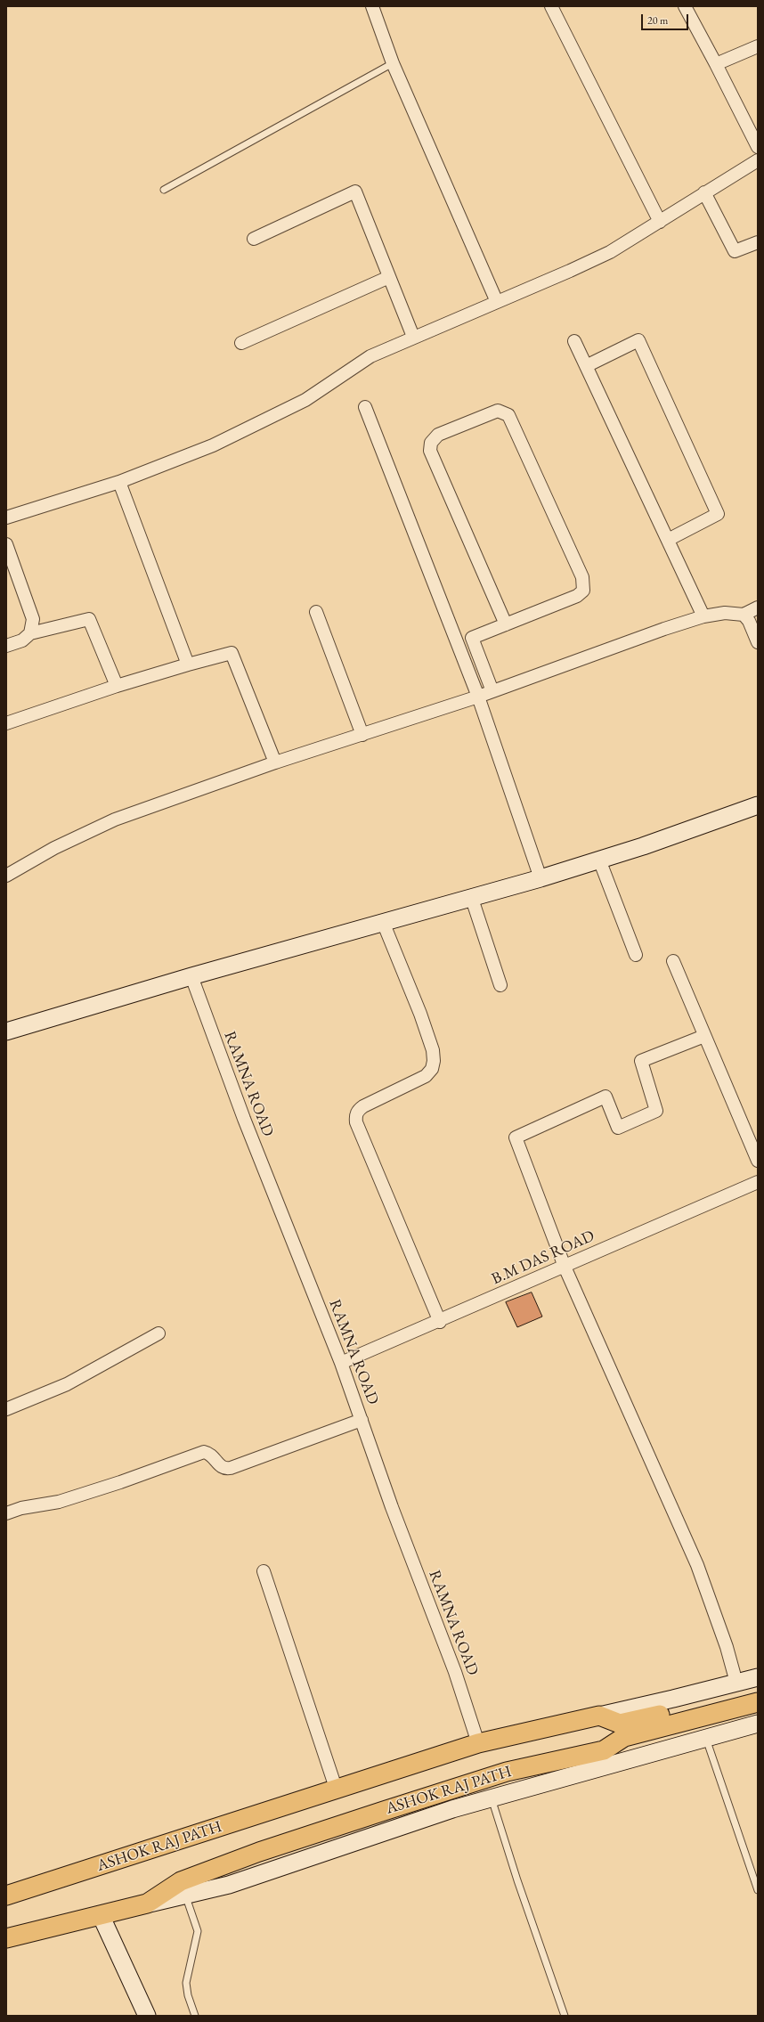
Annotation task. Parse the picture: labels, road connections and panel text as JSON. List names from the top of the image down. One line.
{"streets":{"main road":["ASHOK RAJ PATH"],"street":["RAMNA ROAD","B.M DAS ROAD"]},"crossings":[["RAMNA ROAD","B.M DAS ROAD"],["RAMNA ROAD","ASHOK RAJ PATH"]],"scale_bar":"20 m"}
